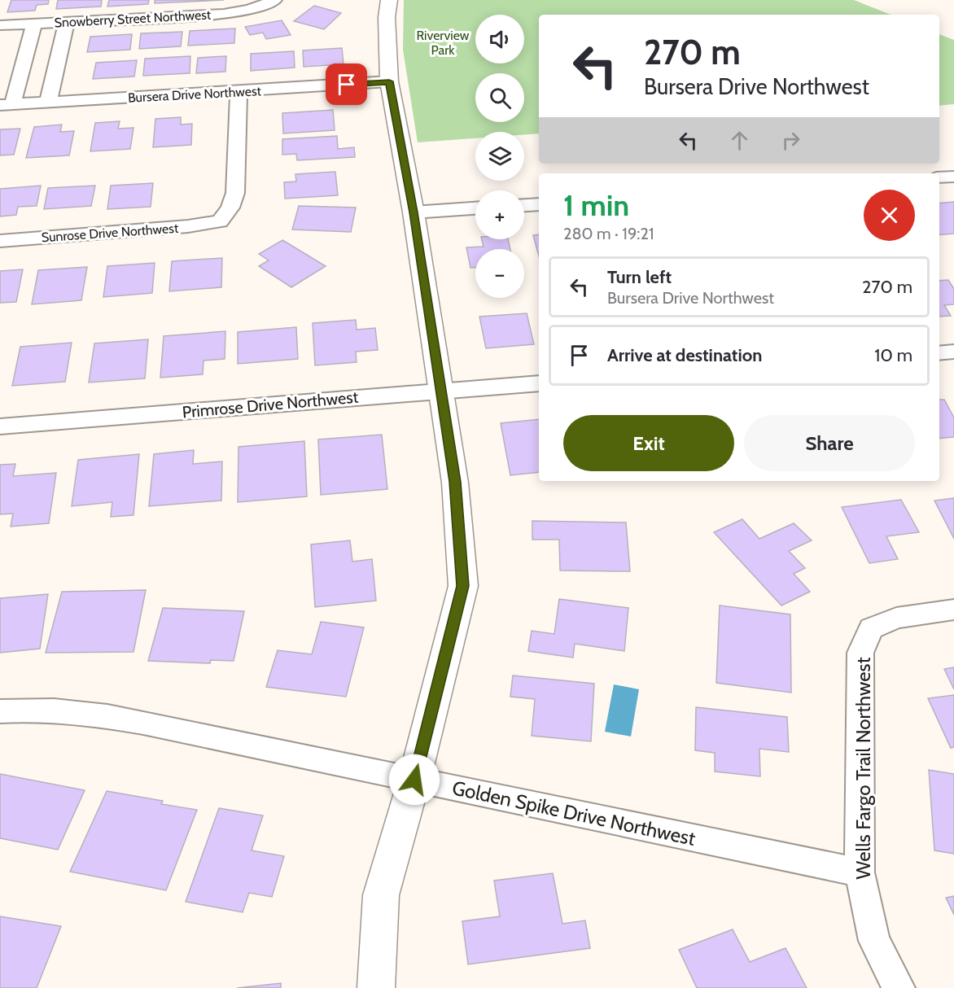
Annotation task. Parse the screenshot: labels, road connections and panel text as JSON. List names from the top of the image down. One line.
{"streets":{"street":["Snowberry Street Northwest","Bursera Drive Northwest","Sunrose Drive Northwest","Primrose Drive Northwest","Wells Fargo Trail Northwest","Golden Spike Drive Northwest"]},"crossings":[["Bursera Drive Northwest","Sunrose Drive Northwest"],["Wells Fargo Trail Northwest","Golden Spike Drive Northwest"]],"parks":["Riverview Park"],"page":{"map_buttons":["+","−"],"turn":["270 m","Bursera Drive Northwest"],"heading":["1 min","280 m · 19:21"],"list":[{"name":"Turn left","note":"Bursera Drive Northwest","value":"270 m"},{"name":"Arrive at destination","value":"10 m"}],"buttons":["Exit","Share"]}}
